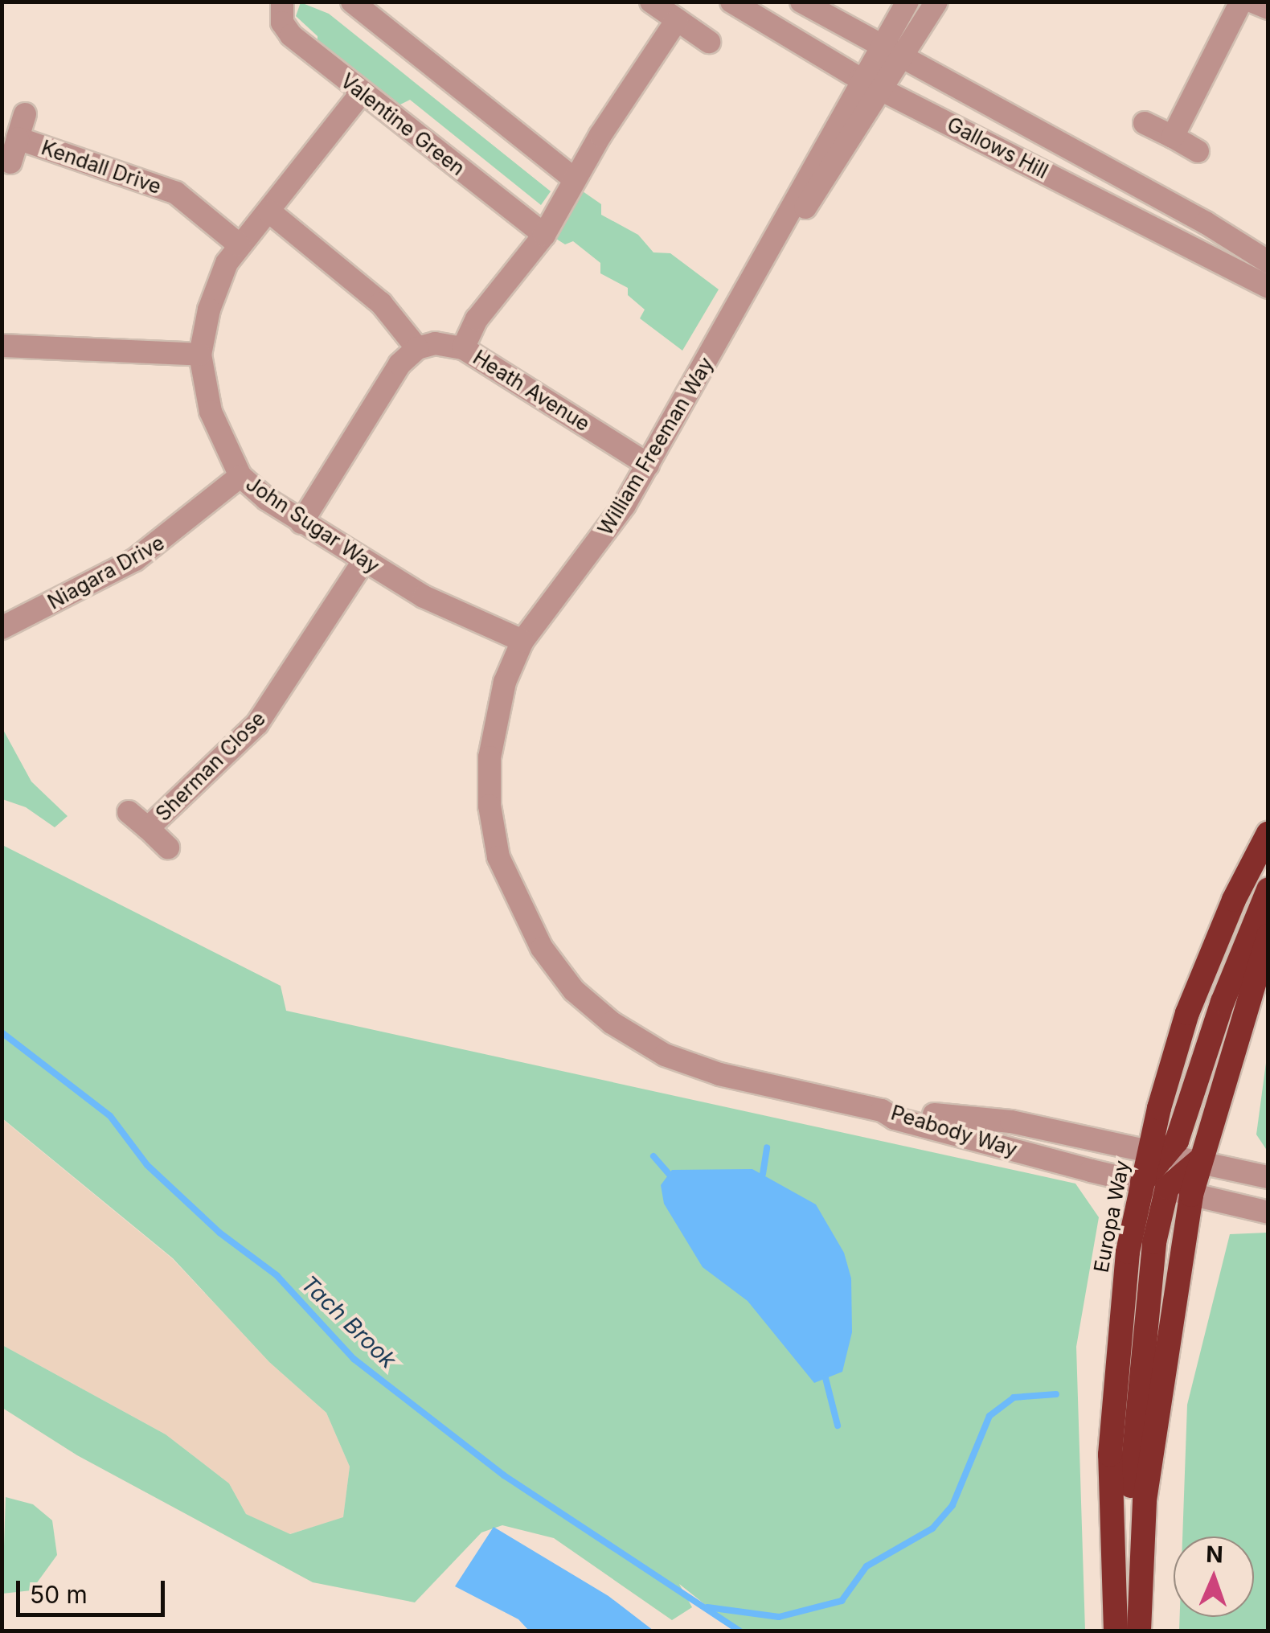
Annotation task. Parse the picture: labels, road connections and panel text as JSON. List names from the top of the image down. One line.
{"streets":{"highway":["Europa Way"],"street":["Valentine Green","Gallows Hill","Kendall Drive","Heath Avenue","William Freeman Way","John Sugar Way","Niagara Drive","Sherman Close","Peabody Way"]},"crossings":[["Valentine Green","John Sugar Way"],["Kendall Drive","John Sugar Way"],["Heath Avenue","William Freeman Way"],["William Freeman Way","John Sugar Way"],["William Freeman Way","Peabody Way"],["John Sugar Way","Niagara Drive"],["John Sugar Way","Sherman Close"],["Peabody Way","Europa Way"]],"water":["Tach Brook"],"scale_bar":"50 m","north":"top"}
